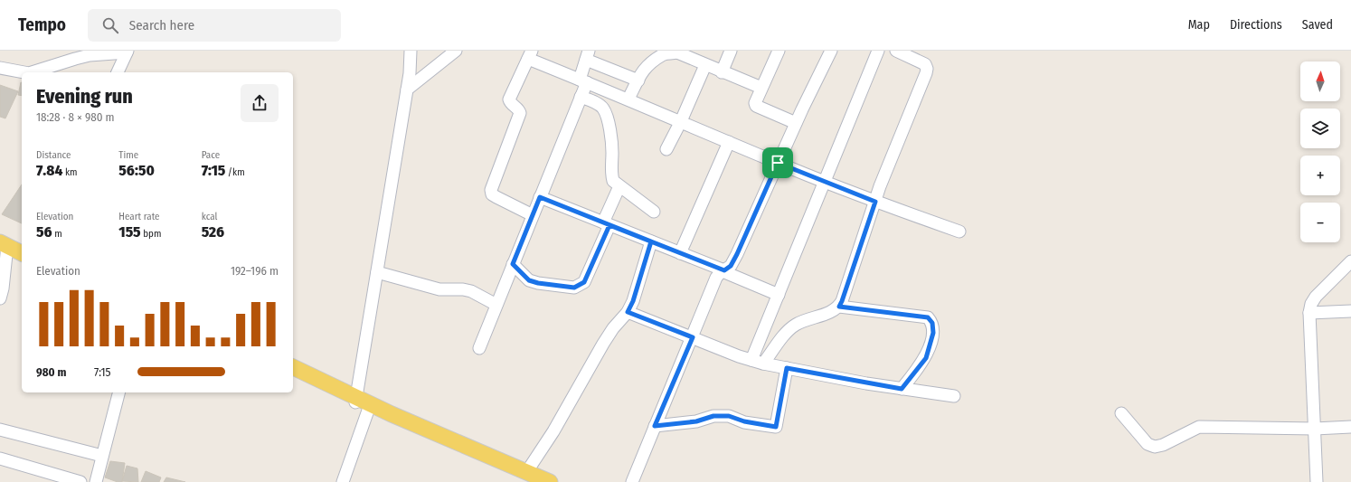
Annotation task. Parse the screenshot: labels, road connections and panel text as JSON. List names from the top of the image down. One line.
{"north":"top","page":{"header":"Tempo","search":"Search here","nav":["Map","Directions","Saved"],"map_buttons":["+","−"],"heading":["Evening run","18:28 · 8 × 980 m"],"stats":[["Distance","7.84 km"],["Time","56:50"],["Pace","7:15 /km"],["Elevation","56 m"],["Heart rate","155 bpm"],["kcal","526"]],"chart":["Elevation","192–196 m"],"list":[{"name":"980 m","note":"7:15"}]}}
